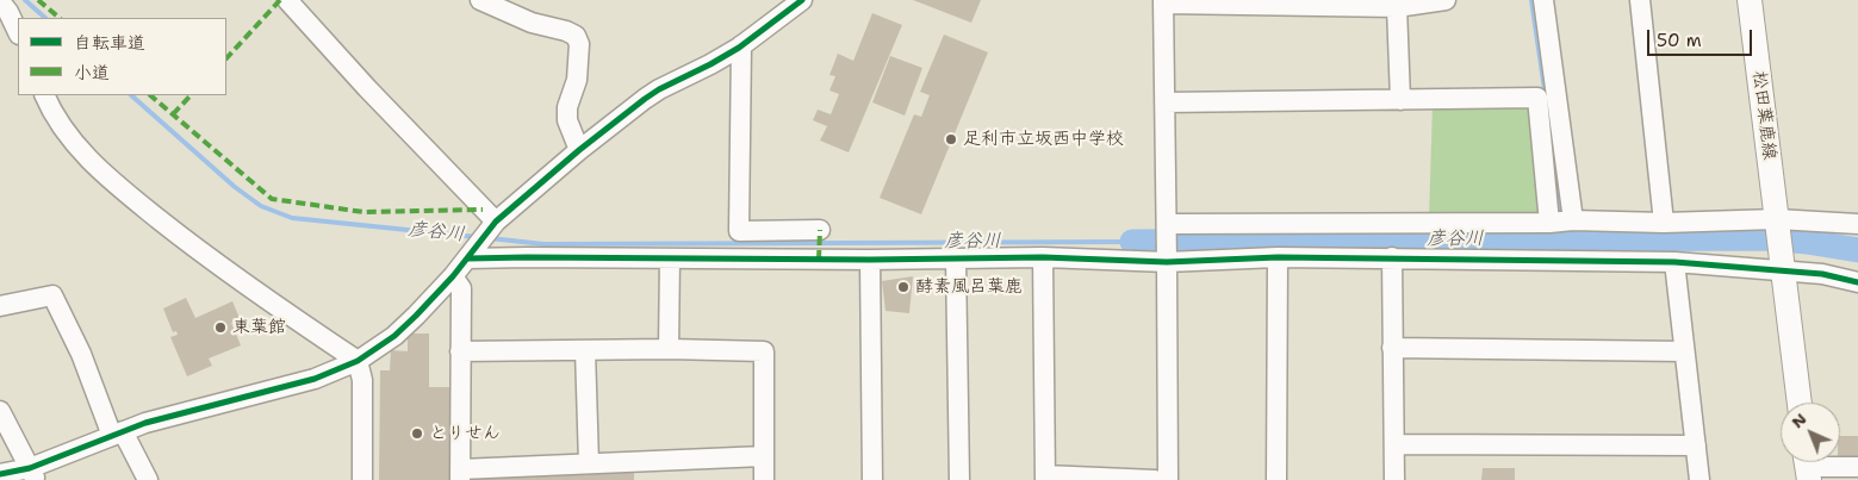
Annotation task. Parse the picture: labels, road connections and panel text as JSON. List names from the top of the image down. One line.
{"streets":{"main road":["松田葉鹿線"]},"water":["彦谷川"],"places":["足利市立坂西中学校","酵素風呂葉鹿","東葉館","とりせん"],"legend":["自転車道","小道"],"scale_bar":"50 m","north":"top left"}
